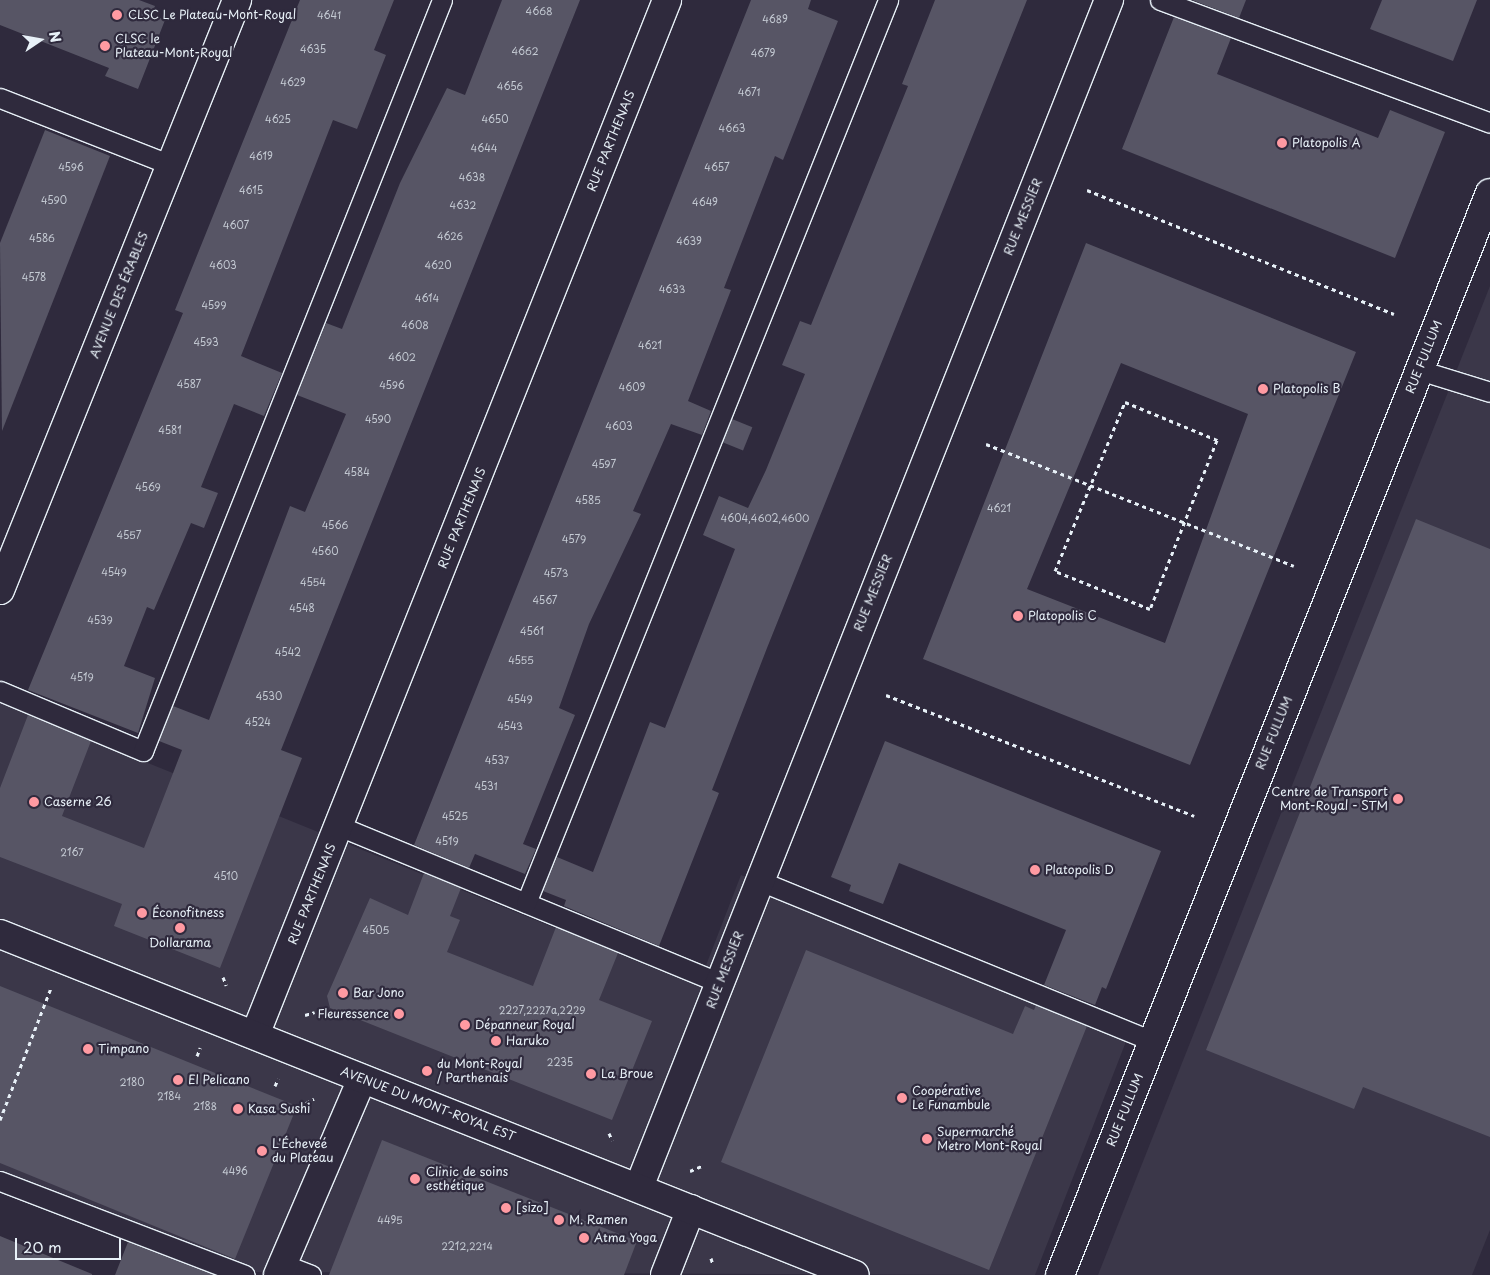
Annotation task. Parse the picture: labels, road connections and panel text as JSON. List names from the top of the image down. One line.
{"streets":{"street":["RUE PARTHENAIS","RUE MESSIER","AVENUE DES ÉRABLES","RUE FULLUM","AVENUE DU MONT-ROYAL EST"]},"crossings":[["RUE PARTHENAIS","AVENUE DU MONT-ROYAL EST"],["RUE MESSIER","AVENUE DU MONT-ROYAL EST"]],"places":["CLSC Le Plateau-Mont-Royal","CLSC le Plateau-Mont-Royal","Platopolis A","Platopolis B","Platopolis C","Centre de Transport Mont-Royal - STM","Caserne 26","Platopolis D","Éconofitness","Dollarama","Bar Jono","Fleuressence","Dépanneur Royal","Haruko","Timpano","du Mont-Royal / Parthenais","La Broue","El Pelicano","Coopérative Le Funambule","Kasa Sushi","Supermarché Metro Mont-Royal","L'Écheveé du Plateau","Clinic de soins esthétique","[sizo]","M. Ramen","Atma Yoga"],"house_numbers":["4668","4641","4689","4635","4662","4679","4629","4656","4671","4625","4650","4663","4644","4619","4596","4657","4638","4615","4590","4649","4632","4607","4626","4586","4639","4603","4620","4578","4633","4614","4599","4608","4593","4621","4602","4587","4596","4609","4590","4603","4581","4597","4584","4569","4585","4621","4604,4602,4600","4566","4557","4579","4560","4549","4573","4554","4567","4548","4539","4561","4542","4555","4519","4530","4549","4524","4543","4537","4531","4525","4519","2167","4510","4505","2227,2227a,2229","2235","2180","2184","2188","4496","4495","2212,2214"],"scale_bar":"20 m","north":"right"}
